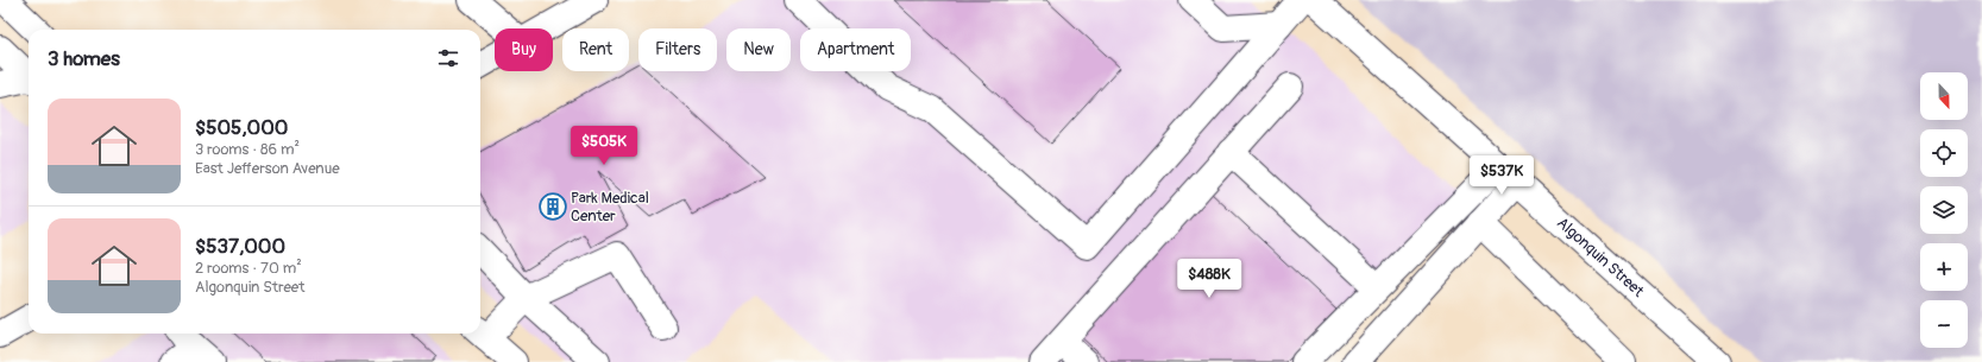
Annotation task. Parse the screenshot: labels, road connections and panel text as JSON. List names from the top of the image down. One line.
{"streets":{"street":["Algonquin Street"]},"places":{"building":["Park Medical Center"]},"north":"bottom","page":{"chip":["Buy","Rent","Filters","New","Apartment"],"heading":"3 homes","map_buttons":["+","−"],"list":[{"name":"$505,000","note":"3 rooms · 86 m² · East Jefferson Avenue"},{"name":"$537,000","note":"2 rooms · 70 m² · Algonquin Street"}],"price":["$505K","$537K","$488K"]}}
